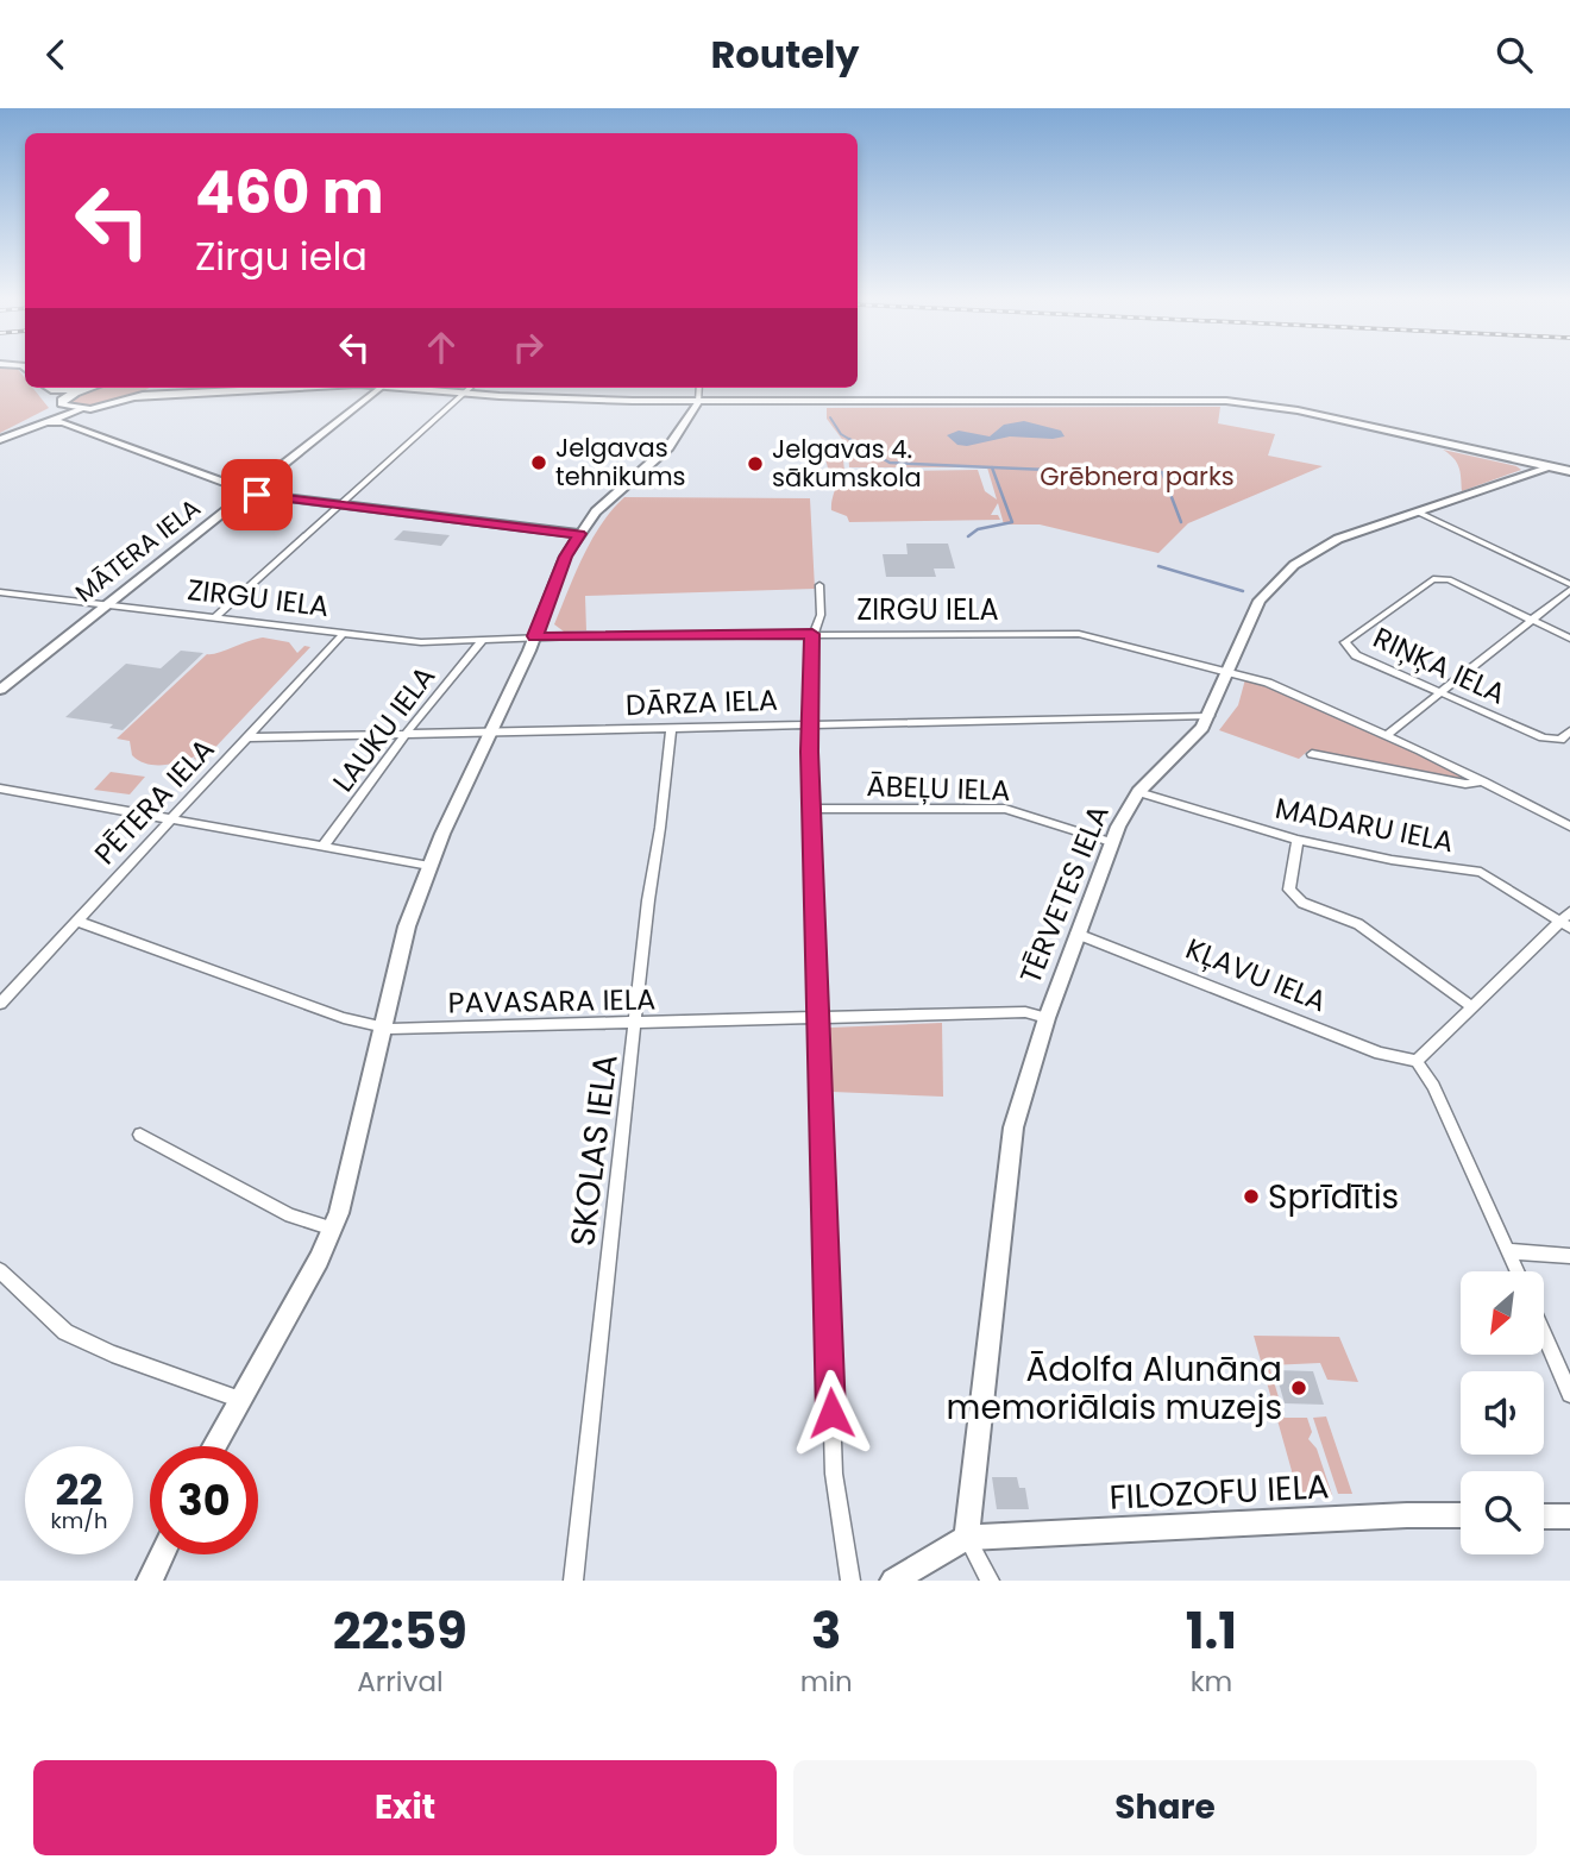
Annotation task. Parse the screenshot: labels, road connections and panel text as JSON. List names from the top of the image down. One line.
{"streets":{"main road":["TĒRVETES IELA"],"street":["MĀTERA IELA","ZIRGU IELA","RIŅĶA IELA","DĀRZA IELA","LAUKU IELA","ĀBEĻU IELA","PĒTERA IELA","MADARU IELA","KĻAVU IELA","PAVASARA IELA","SKOLAS IELA","FILOZOFU IELA"]},"crossings":[["MĀTERA IELA","ZIRGU IELA"],["ZIRGU IELA","LAUKU IELA"],["ZIRGU IELA","PĒTERA IELA"],["ZIRGU IELA","TĒRVETES IELA"],["DĀRZA IELA","LAUKU IELA"],["DĀRZA IELA","PĒTERA IELA"],["DĀRZA IELA","TĒRVETES IELA"],["DĀRZA IELA","SKOLAS IELA"],["ĀBEĻU IELA","TĒRVETES IELA"],["PĒTERA IELA","PAVASARA IELA"],["MADARU IELA","TĒRVETES IELA"],["TĒRVETES IELA","KĻAVU IELA"],["TĒRVETES IELA","PAVASARA IELA"],["TĒRVETES IELA","FILOZOFU IELA"],["PAVASARA IELA","SKOLAS IELA"]],"parks":["Grēbnera parks"],"places":["Jelgavas tehnikums","Jelgavas 4. sākumskola","Sprīdītis","Ādolfa Alunāna memoriālais muzejs"],"north":"bottom left","page":{"header":"Routely","turn":["460 m","Zirgu iela"],"speed":"22 km/h","limit":"30","eta":["22:59","Arrival","3","min","1.1","km"],"buttons":["Exit","Share"]}}
